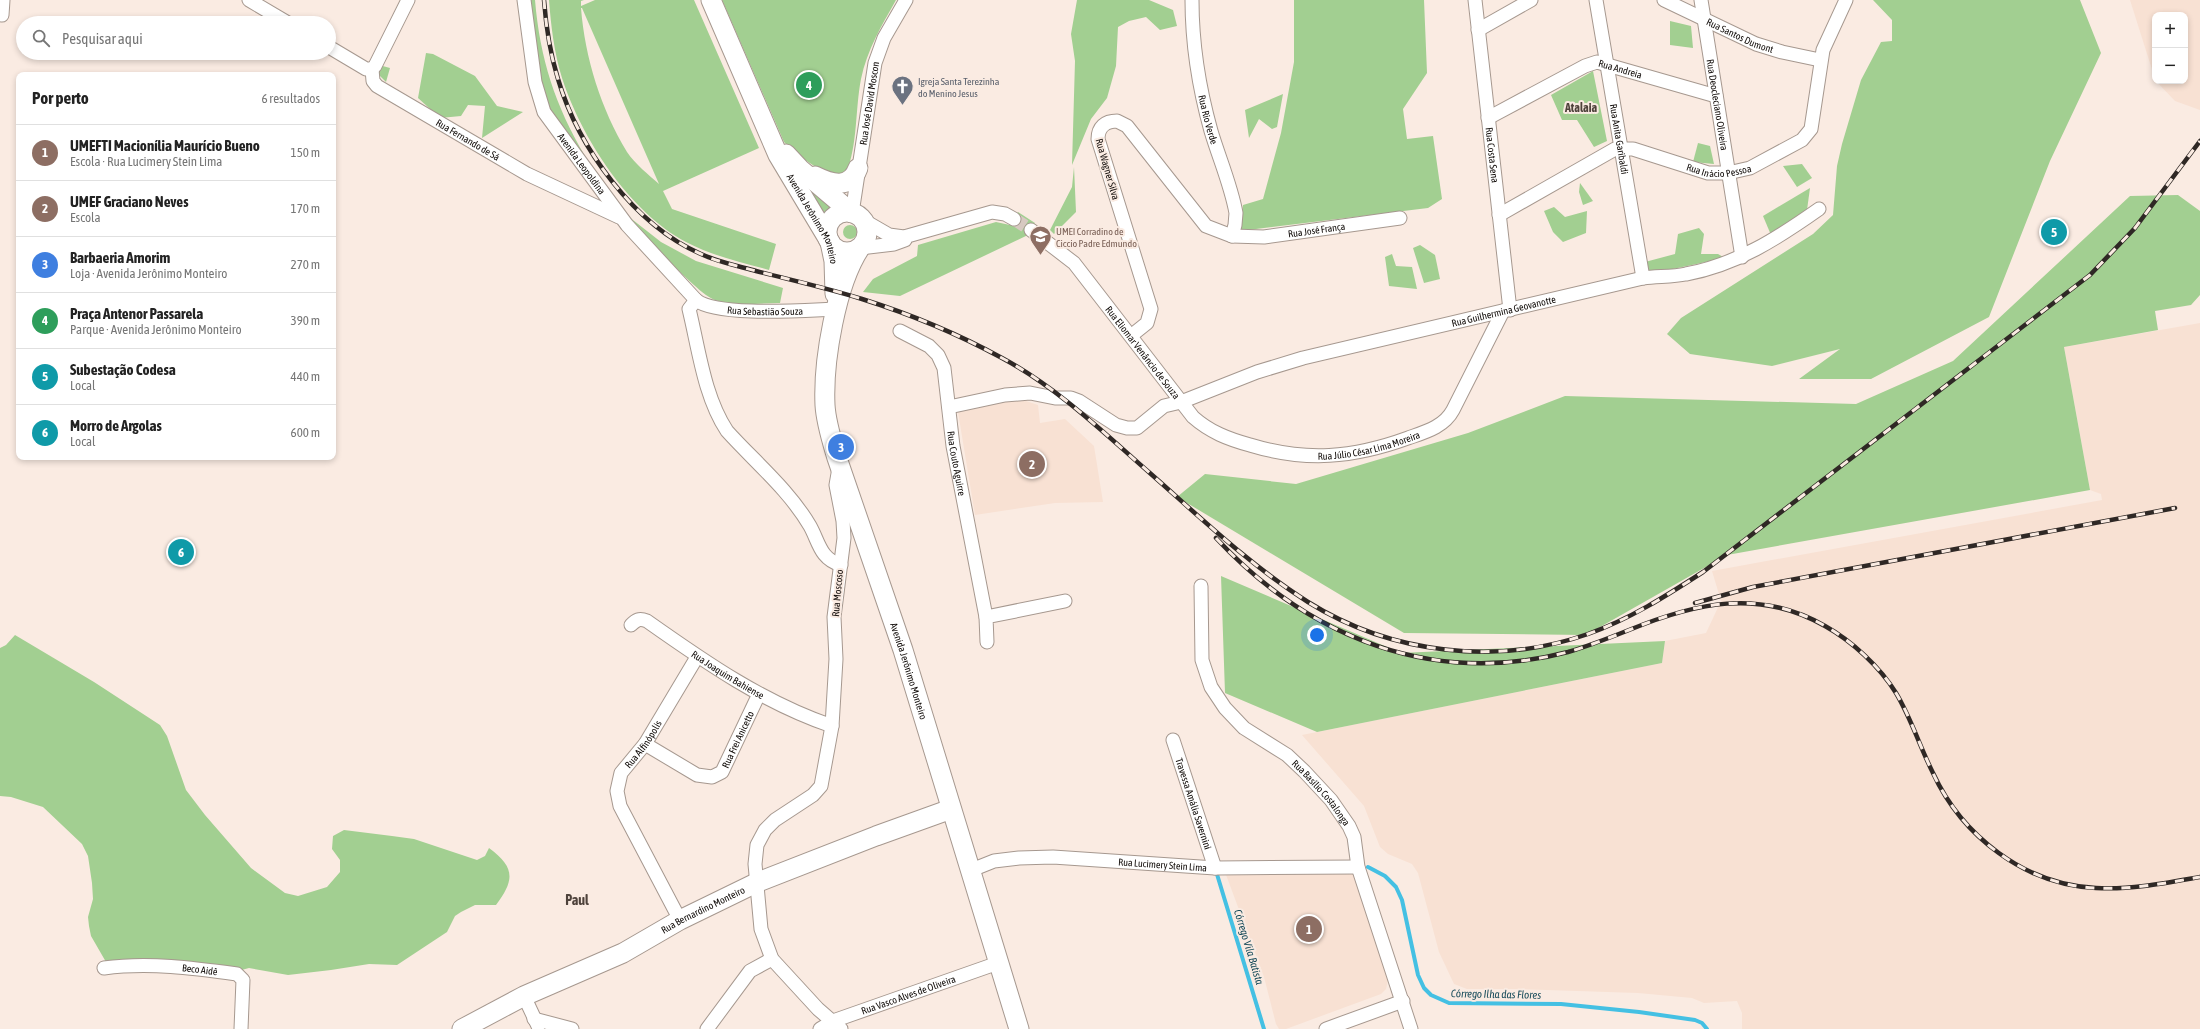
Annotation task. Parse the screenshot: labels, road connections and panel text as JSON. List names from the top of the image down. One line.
{"streets":{"street":["Rua Santos Dumont","Rua Andreia","Rua José David Moscon","Rua Deocleciano Oliveira","Rua Rio Verde","Rua Anita Garibaldi","Rua Fernando de Sá","Rua Costa Sena","Avenida Leopoldina","Rua Inácio Pessoa","Rua Wagner Silva","Avenida Jerônimo Monteiro","Rua José França","Rua Sebastião Souza","Rua Guilhermina Geovanotte","Rua Eliomar Venâncio de Souza","Rua Júlio César Lima Moreira","Rua Couto Aguirre","Rua Moscoso","Rua Joaquim Bahiense","Rua Frei Anicetto","Rua Alfinópolis","Rua Basílio Costalonga","Travessa Amália Savernini","Rua Lucimery Stein Lima","Rua Bernardino Monteiro","Beco Aidê","Rua Vasco Alves de Oliveira"]},"crossings":[["Rua Santos Dumont","Rua Deocleciano Oliveira"],["Rua Santos Dumont","Rua Inácio Pessoa"],["Rua Andreia","Rua Deocleciano Oliveira"],["Rua Andreia","Rua Anita Garibaldi"],["Rua Andreia","Rua Costa Sena"],["Rua José David Moscon","Avenida Jerônimo Monteiro"],["Rua Deocleciano Oliveira","Rua Inácio Pessoa"],["Rua Deocleciano Oliveira","Rua Guilhermina Geovanotte"],["Rua Rio Verde","Rua Wagner Silva"],["Rua Rio Verde","Rua José França"],["Rua Anita Garibaldi","Rua Inácio Pessoa"],["Rua Anita Garibaldi","Rua Guilhermina Geovanotte"],["Rua Fernando de Sá","Avenida Leopoldina"],["Rua Costa Sena","Rua Guilhermina Geovanotte"],["Rua Costa Sena","Rua Júlio César Lima Moreira"],["Avenida Leopoldina","Rua Sebastião Souza"],["Avenida Leopoldina","Rua Moscoso"],["Rua Wagner Silva","Rua José França"],["Rua Wagner Silva","Rua Eliomar Venâncio de Souza"],["Avenida Jerônimo Monteiro","Rua Sebastião Souza"],["Avenida Jerônimo Monteiro","Rua Lucimery Stein Lima"],["Avenida Jerônimo Monteiro","Rua Bernardino Monteiro"],["Avenida Jerônimo Monteiro","Rua Vasco Alves de Oliveira"],["Rua Sebastião Souza","Rua Moscoso"],["Rua Guilhermina Geovanotte","Rua Eliomar Venâncio de Souza"],["Rua Guilhermina Geovanotte","Rua Júlio César Lima Moreira"],["Rua Eliomar Venâncio de Souza","Rua Júlio César Lima Moreira"],["Rua Eliomar Venâncio de Souza","Rua Couto Aguirre"],["Rua Moscoso","Rua Joaquim Bahiense"],["Rua Moscoso","Rua Bernardino Monteiro"],["Rua Joaquim Bahiense","Rua Frei Anicetto"],["Rua Joaquim Bahiense","Rua Alfinópolis"],["Rua Frei Anicetto","Rua Alfinópolis"],["Rua Alfinópolis","Rua Bernardino Monteiro"],["Rua Basílio Costalonga","Rua Lucimery Stein Lima"],["Travessa Amália Savernini","Rua Lucimery Stein Lima"]],"districts":["Atalaia","Paul"],"water":["Córrego Vila Batista","Córrego Ilha das Flores"],"places":{"church":["Igreja Santa Terezinha do Menino Jesus"],"school or university":["UMEI Corradino de Ciccio Padre Edmundo"]},"page":{"map_buttons":["+","−"],"search":"Pesquisar aqui","pins":["4","5","3","2","6","1"],"heading":["Por perto","6 resultados"],"list":[{"mark":"1","name":"UMEFTI Macionília Maurício Bueno","note":"Escola · Rua Lucimery Stein Lima","value":"150 m"},{"mark":"2","name":"UMEF Graciano Neves","note":"Escola","value":"170 m"},{"mark":"3","name":"Barbaeria Amorim","note":"Loja · Avenida Jerônimo Monteiro","value":"270 m"},{"mark":"4","name":"Praça Antenor Passarela","note":"Parque · Avenida Jerônimo Monteiro","value":"390 m"},{"mark":"5","name":"Subestação Codesa","note":"Local","value":"440 m"},{"mark":"6","name":"Morro de Argolas","note":"Local","value":"600 m"}]}}
